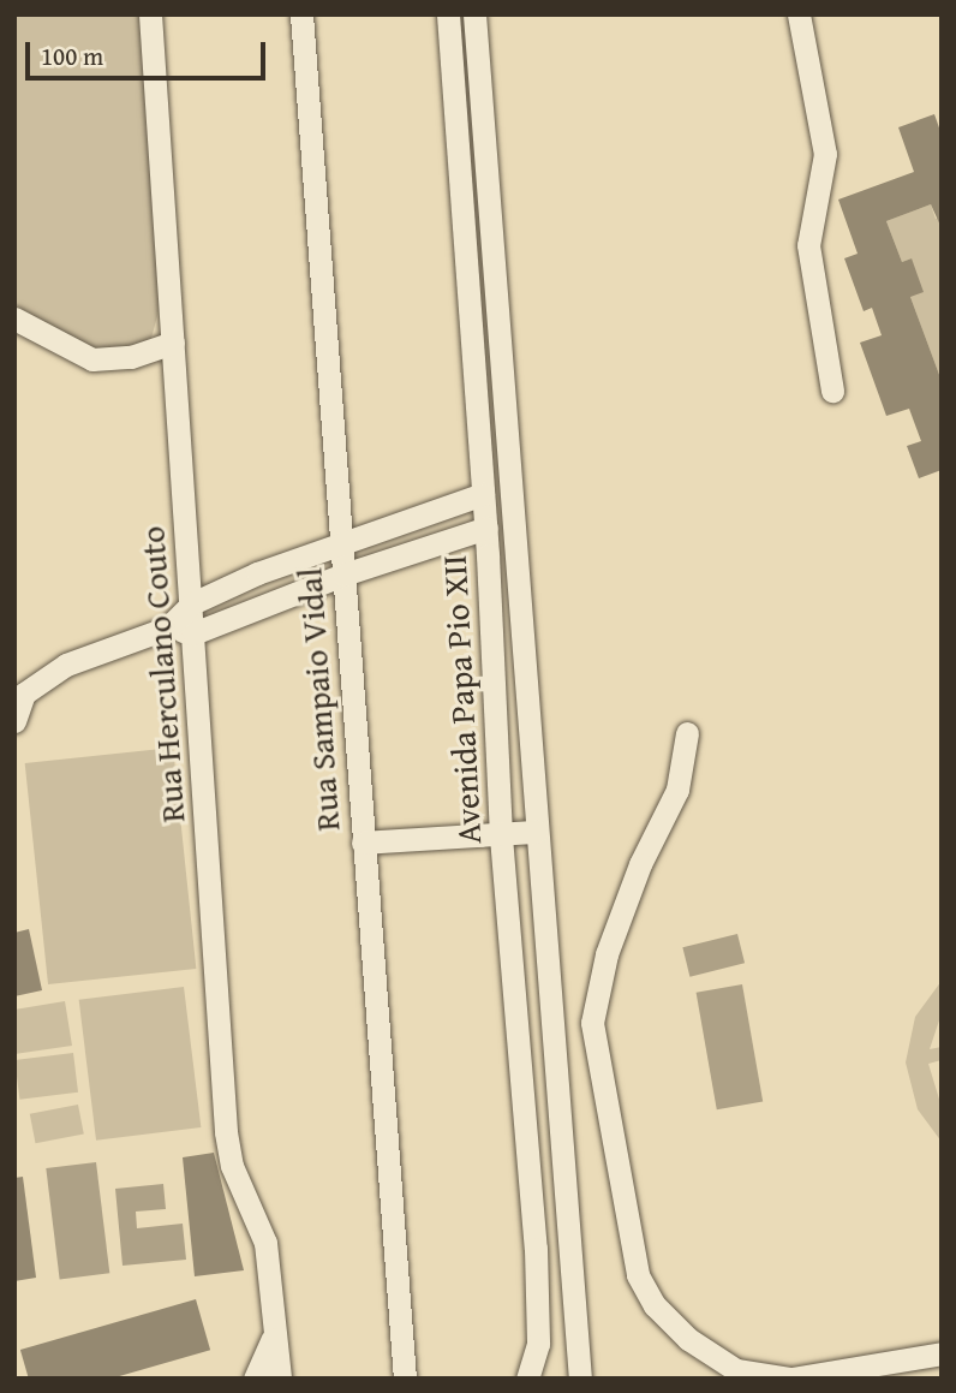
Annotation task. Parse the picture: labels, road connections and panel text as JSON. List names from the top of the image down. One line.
{"streets":{"street":["Rua Herculano Couto","Rua Sampaio Vidal","Avenida Papa Pio XII"]},"scale_bar":"100 m"}
